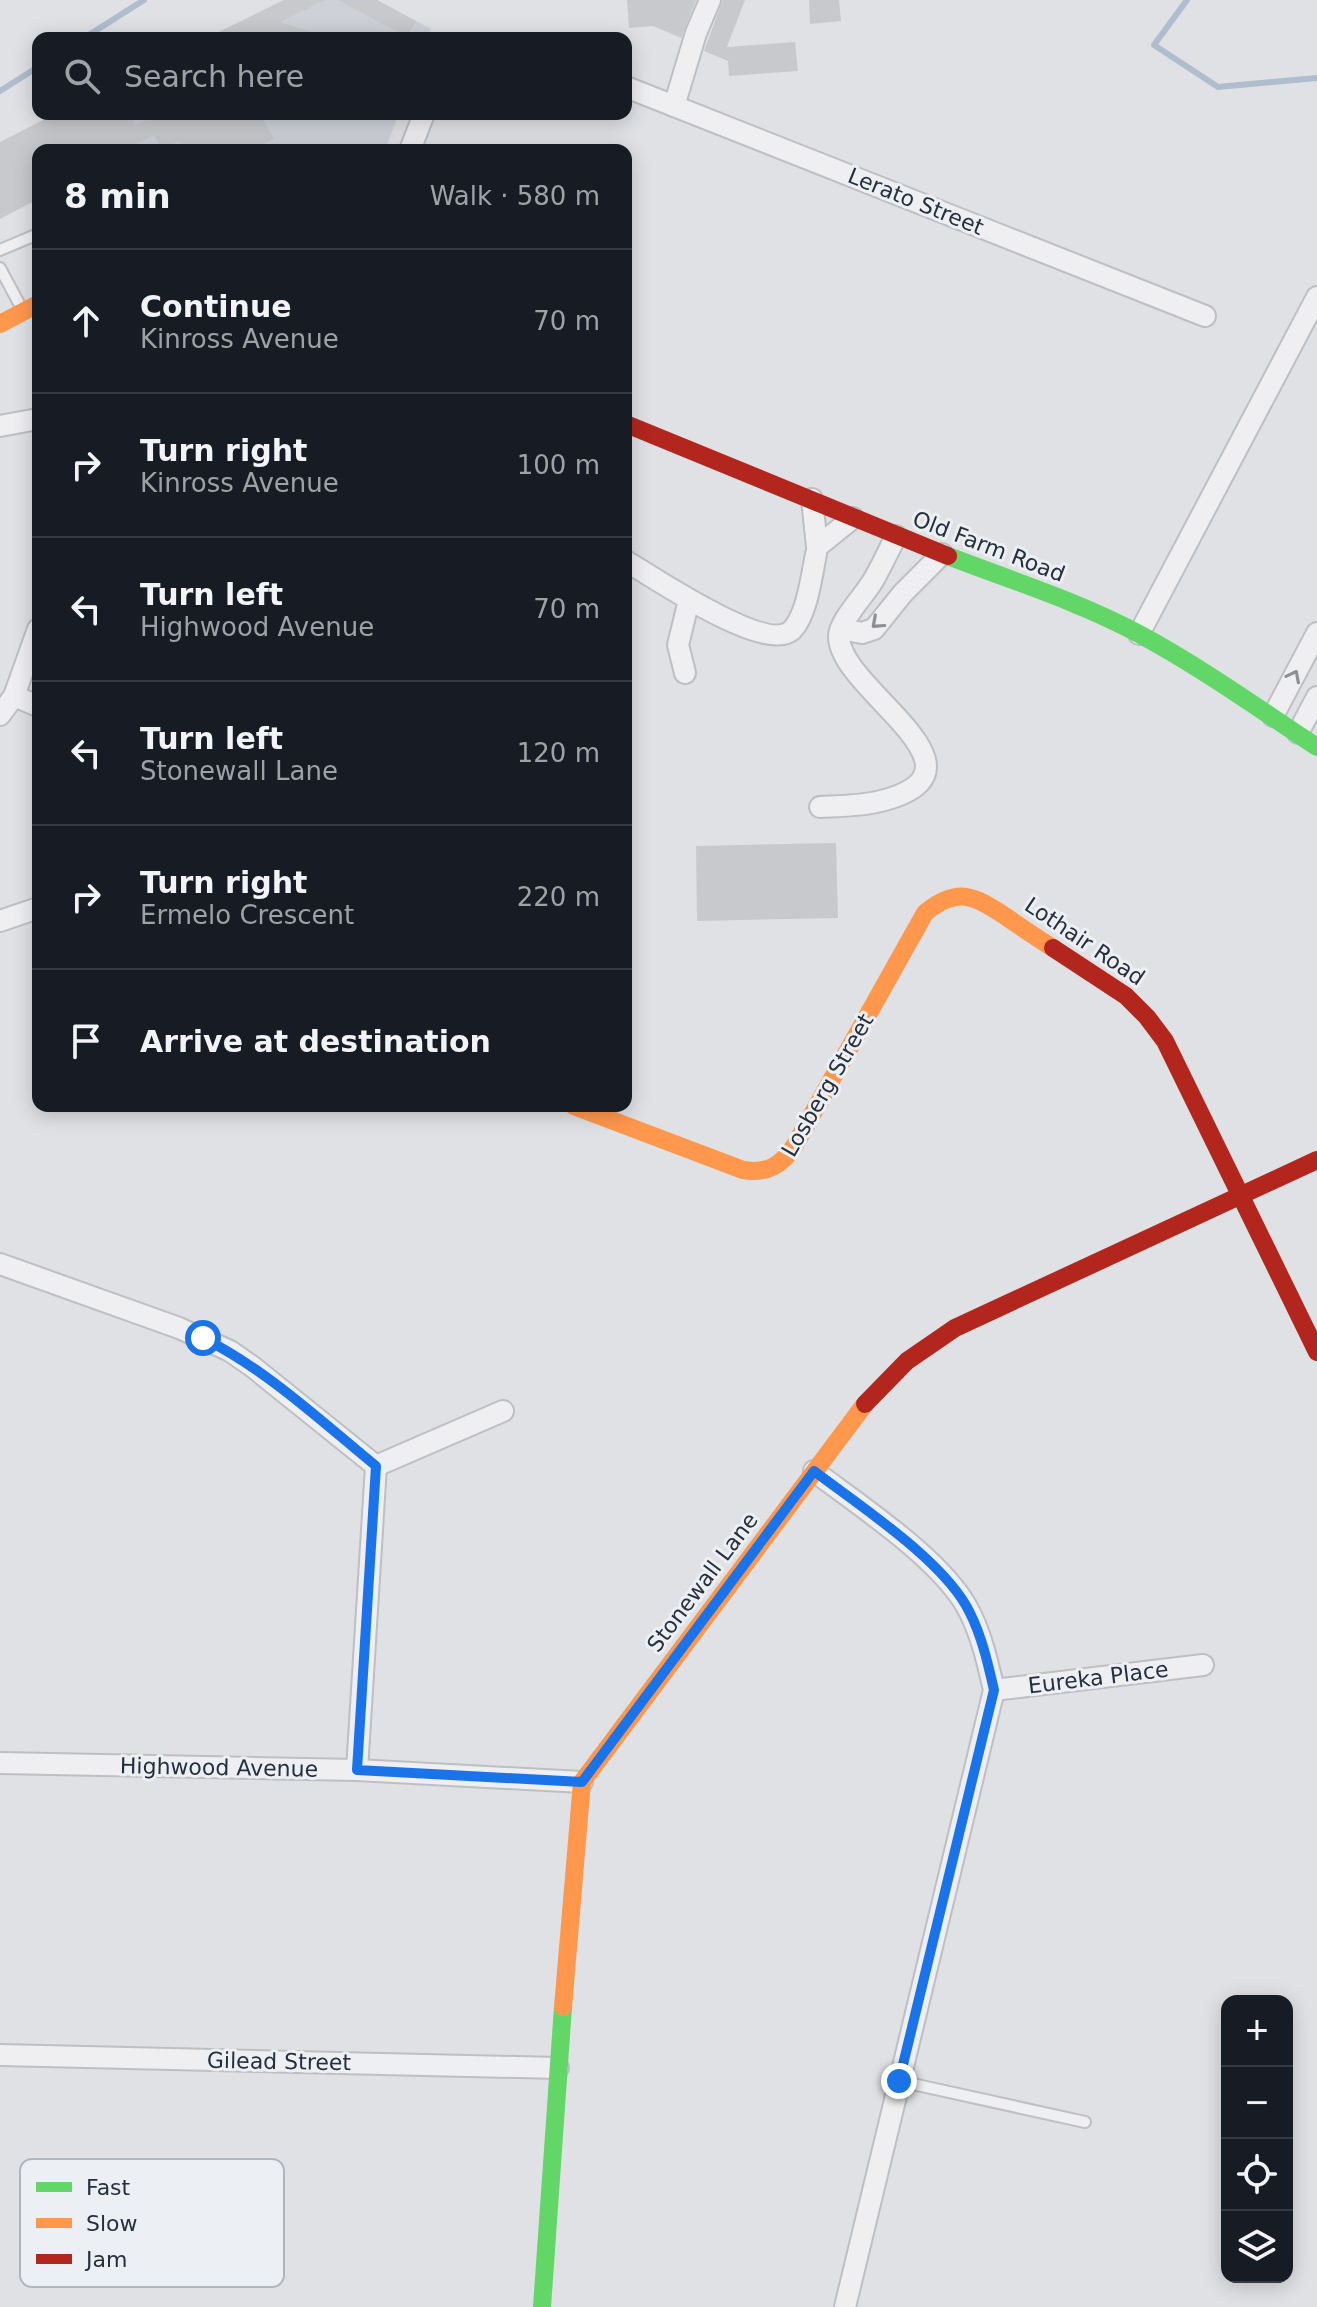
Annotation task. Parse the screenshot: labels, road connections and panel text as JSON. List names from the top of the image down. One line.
{"streets":{"street":["Lerato Street","Old Farm Road","Lothair Road","Losberg Street","Stonewall Lane","Eureka Place","Highwood Avenue","Gilead Street"]},"crossings":[["Lothair Road","Losberg Street"],["Lothair Road","Stonewall Lane"],["Stonewall Lane","Highwood Avenue"]],"legend":["Fast","Slow","Jam"],"page":{"search":"Search here","heading":["8 min","Walk · 580 m"],"list":[["Continue","Kinross Avenue","70 m"],["Turn right","Kinross Avenue","100 m"],["Turn left","Highwood Avenue","70 m"],["Turn left","Stonewall Lane","120 m"],["Turn right","Ermelo Crescent","220 m"],"Arrive at destination"],"map_buttons":["+","−"]}}
